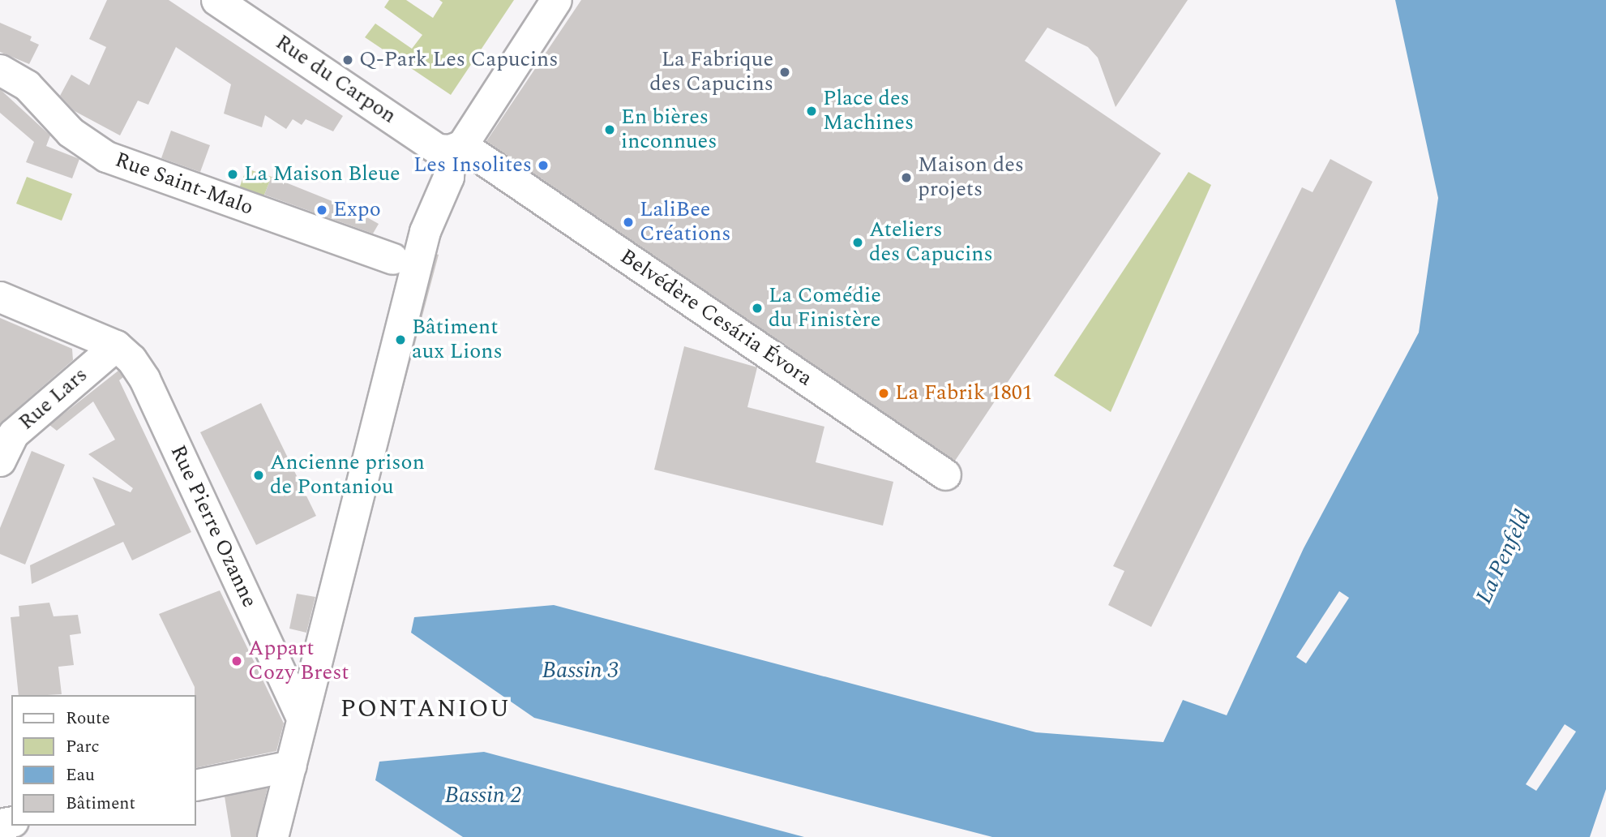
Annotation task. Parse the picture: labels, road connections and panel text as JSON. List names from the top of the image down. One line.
{"streets":{"street":["Rue du Carpon","Rue Saint-Malo","Belvédère Cesária Évora","Rue Lars","Rue Pierre Ozanne"]},"crossings":[["Rue du Carpon","Belvédère Cesária Évora"],["Rue Lars","Rue Pierre Ozanne"]],"districts":["PONTANIOU"],"water":["La Penfeld","Bassin 3","Bassin 2"],"places":["Q-Park Les Capucins","La Fabrique des Capucins","Place des Machines","En bières inconnues","Les Insolites","La Maison Bleue","Maison des projets","Expo","LaliBee Créations","Ateliers des Capucins","La Comédie du Finistère","Bâtiment aux Lions","La Fabrik 1801","Ancienne prison de Pontaniou","Appart Cozy Brest"],"legend":["Route","Parc","Eau","Bâtiment"]}
